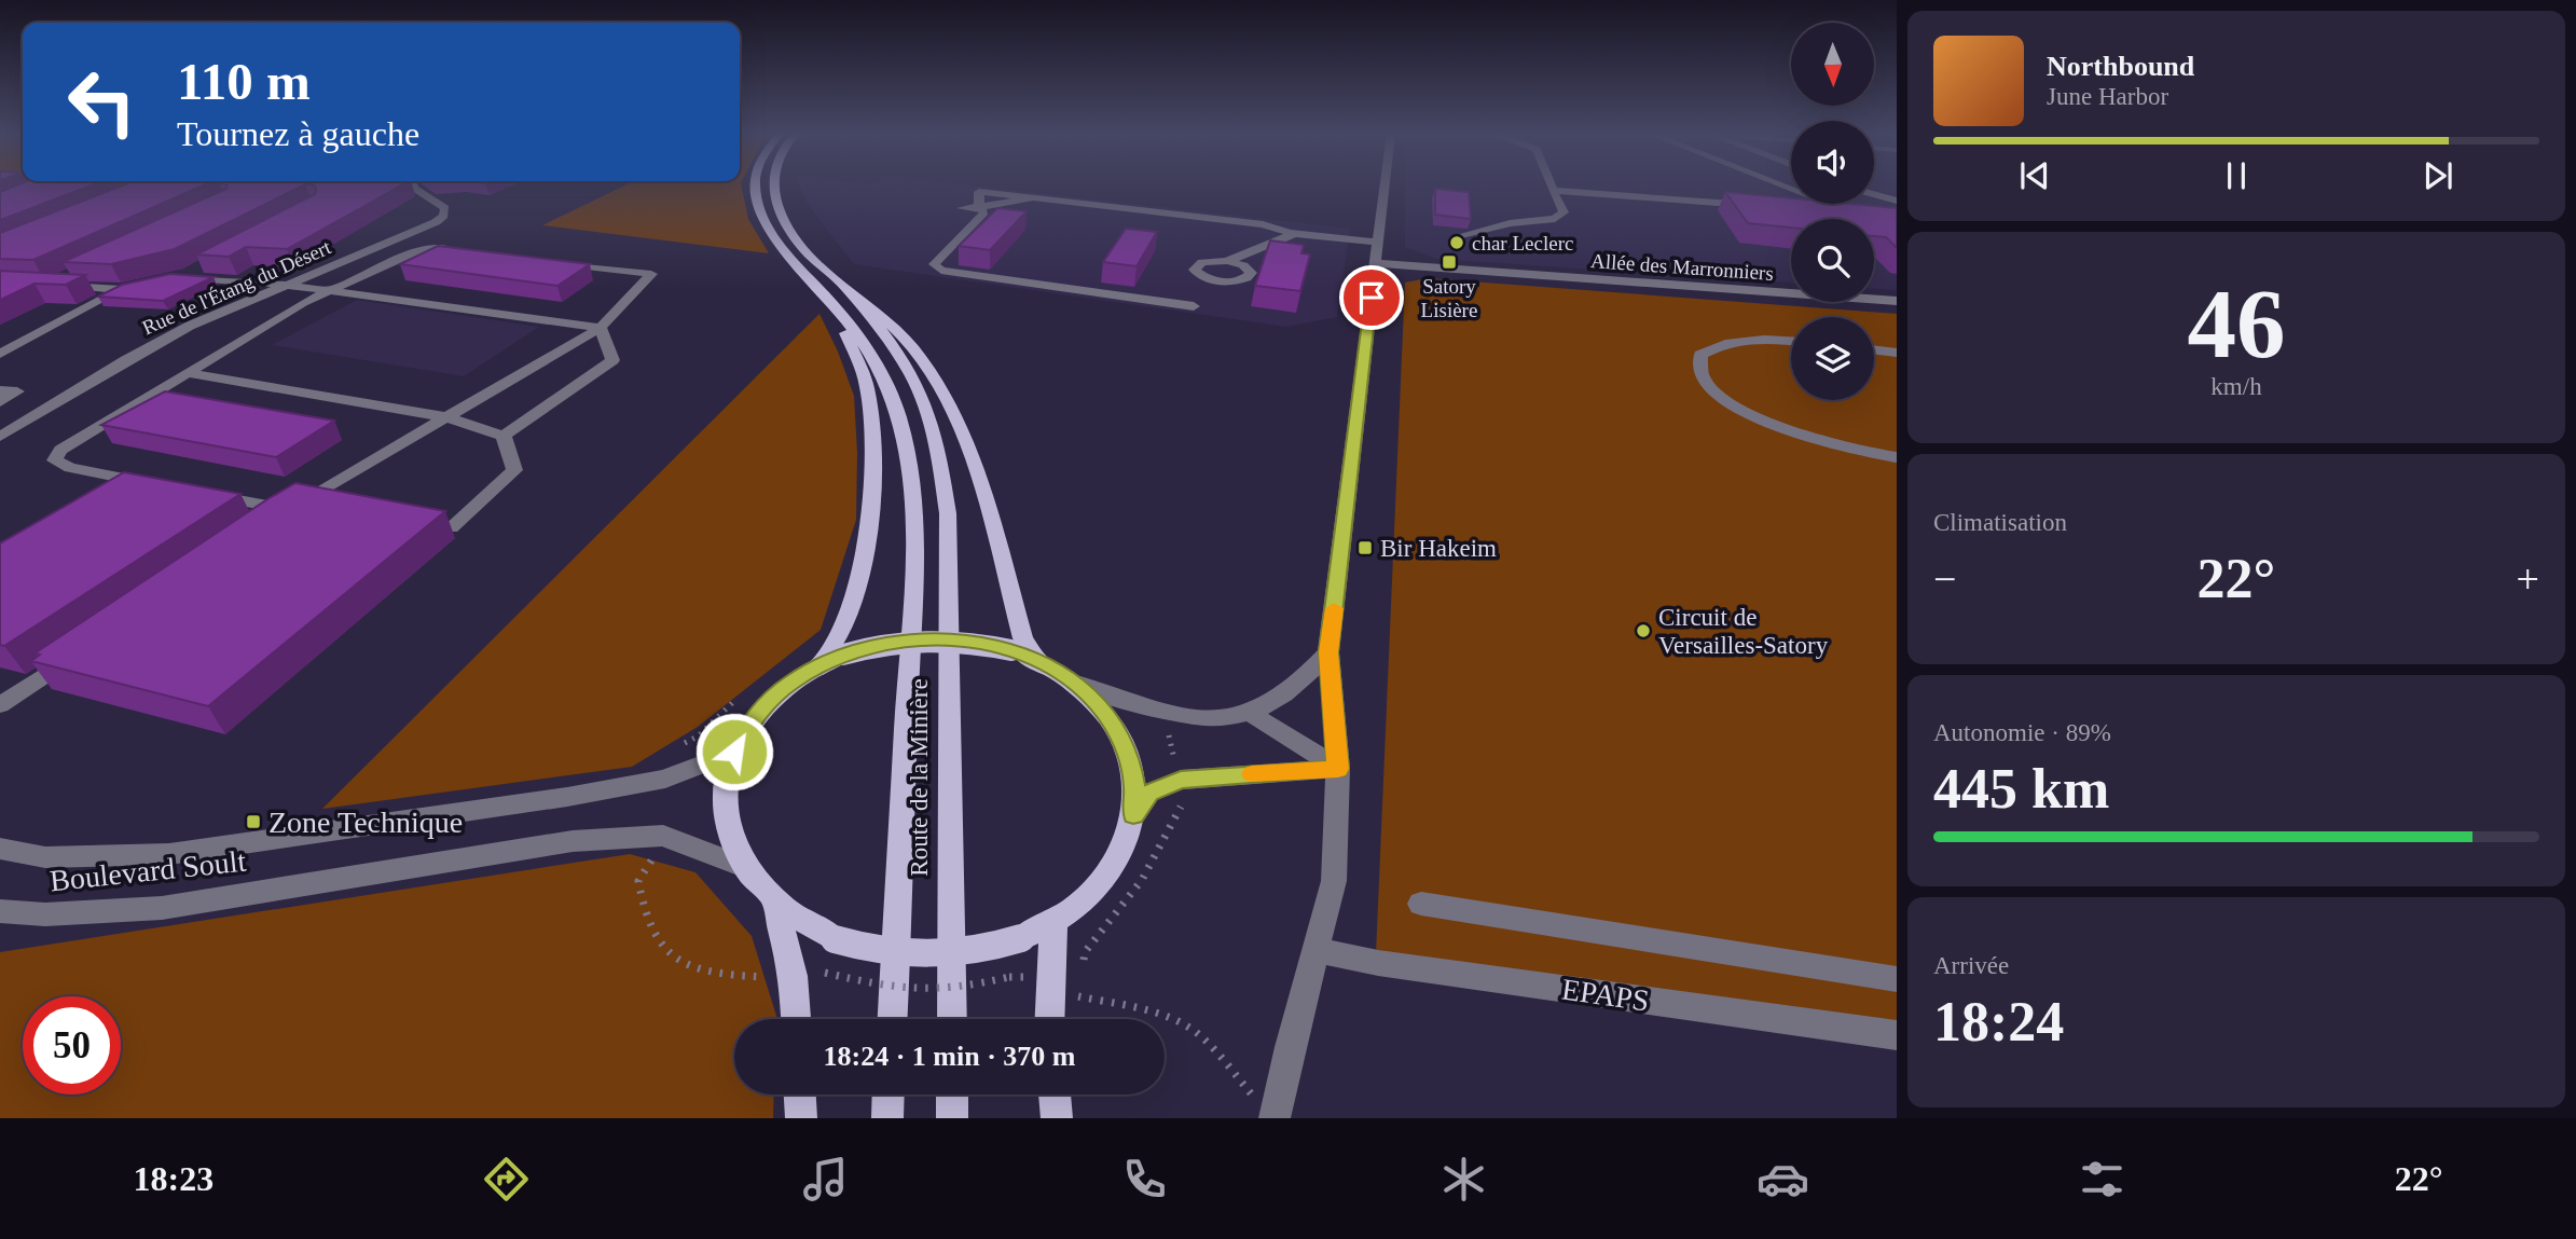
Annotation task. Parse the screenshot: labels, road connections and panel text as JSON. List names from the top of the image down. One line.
{"streets":{"main road":["Route de la Minière"],"street":["Allée des Marronniers","Rue de l'Étang du Désert","Boulevard Soult","EPAPS"]},"places":{"other":["char Leclerc","Circuit de Versailles-Satory"],"transit":["Satory Lisière","Bir Hakeim","Zone Technique"]},"north":"bottom","page":{"turn":["110 m","Tournez à gauche"],"song":["Northbound","June Harbor"],"tile":[["46","km/h"],"Climatisation",["Autonomie · 89%","445 km"],["Arrivée","18:24"]],"heat":["−","22°","+"],"limit":"50","trip":"18:24 · 1 min · 370 m","tabs":["18:23","22°"]}}
